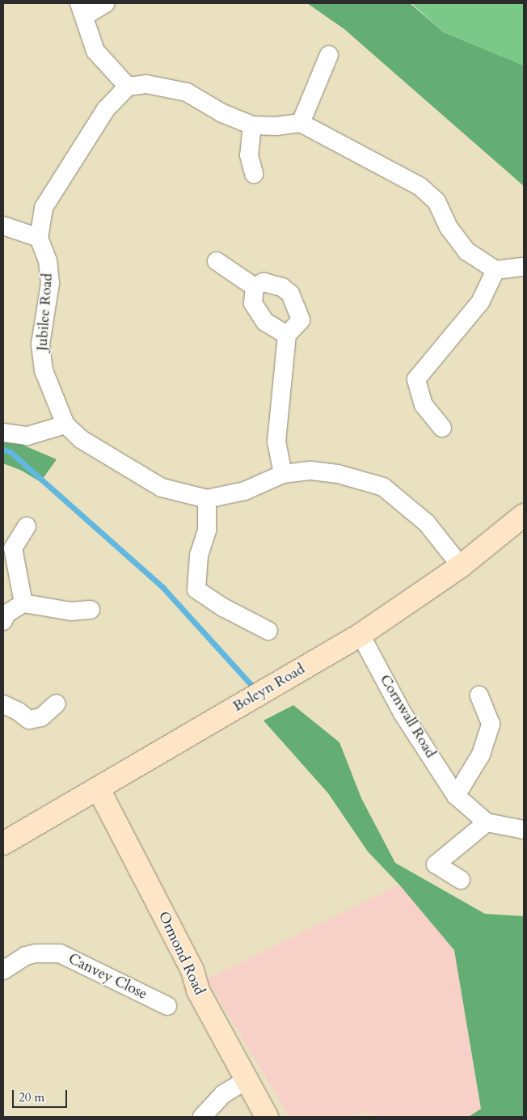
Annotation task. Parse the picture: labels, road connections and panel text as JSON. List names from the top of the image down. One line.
{"streets":{"street":["Jubilee Road","Boleyn Road","Cornwall Road","Ormond Road","Canvey Close"]},"crossings":[["Jubilee Road","Boleyn Road"],["Boleyn Road","Cornwall Road"],["Boleyn Road","Ormond Road"]],"scale_bar":"20 m"}
